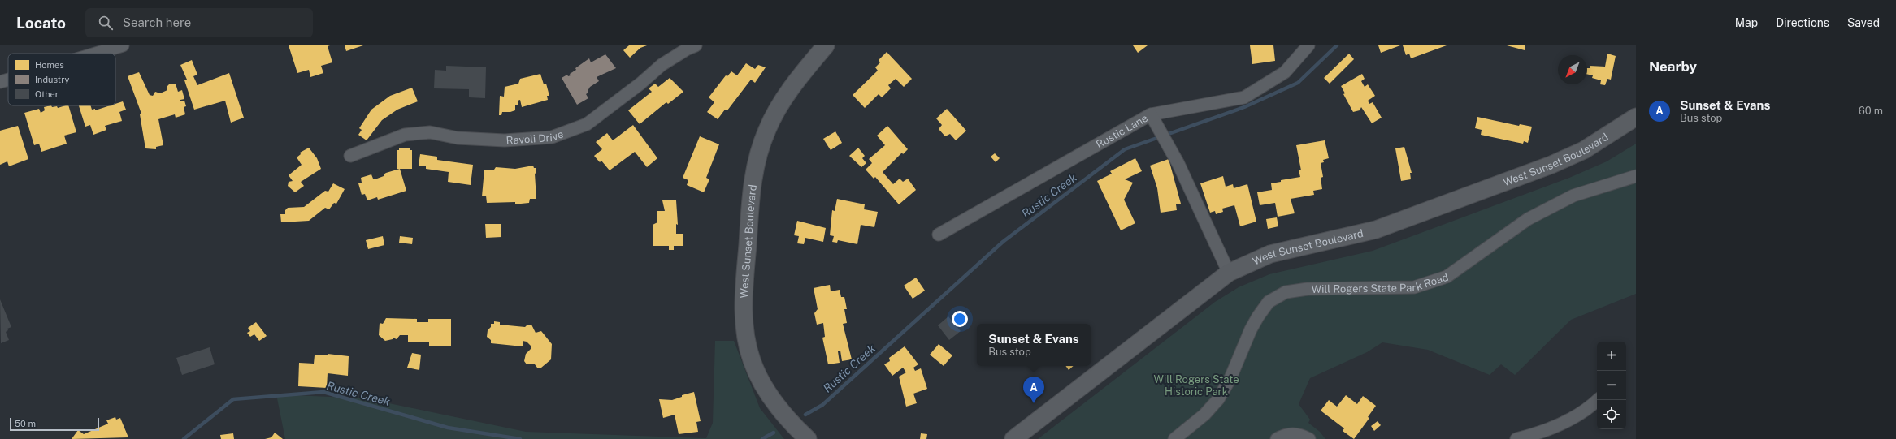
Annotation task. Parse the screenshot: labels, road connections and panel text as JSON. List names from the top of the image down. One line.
{"streets":{"main road":["West Sunset Boulevard"],"street":["Rustic Lane","Ravoli Drive","Will Rogers State Park Road"]},"crossings":[["Rustic Lane","West Sunset Boulevard"]],"water":["Rustic Creek"],"parks":["Will Rogers State Historic Park"],"legend":["Homes","Industry","Other"],"scale_bar":"50 m","north":"bottom left","page":{"header":"Locato","search":"Search here","nav":["Map","Directions","Saved"],"heading":"Nearby","list":[{"mark":"A","name":"Sunset & Evans","note":"Bus stop","value":"60 m"}],"popup":["Sunset & Evans","Bus stop"],"map_buttons":["+","−"],"pins":"A","scale":"50 m"}}
